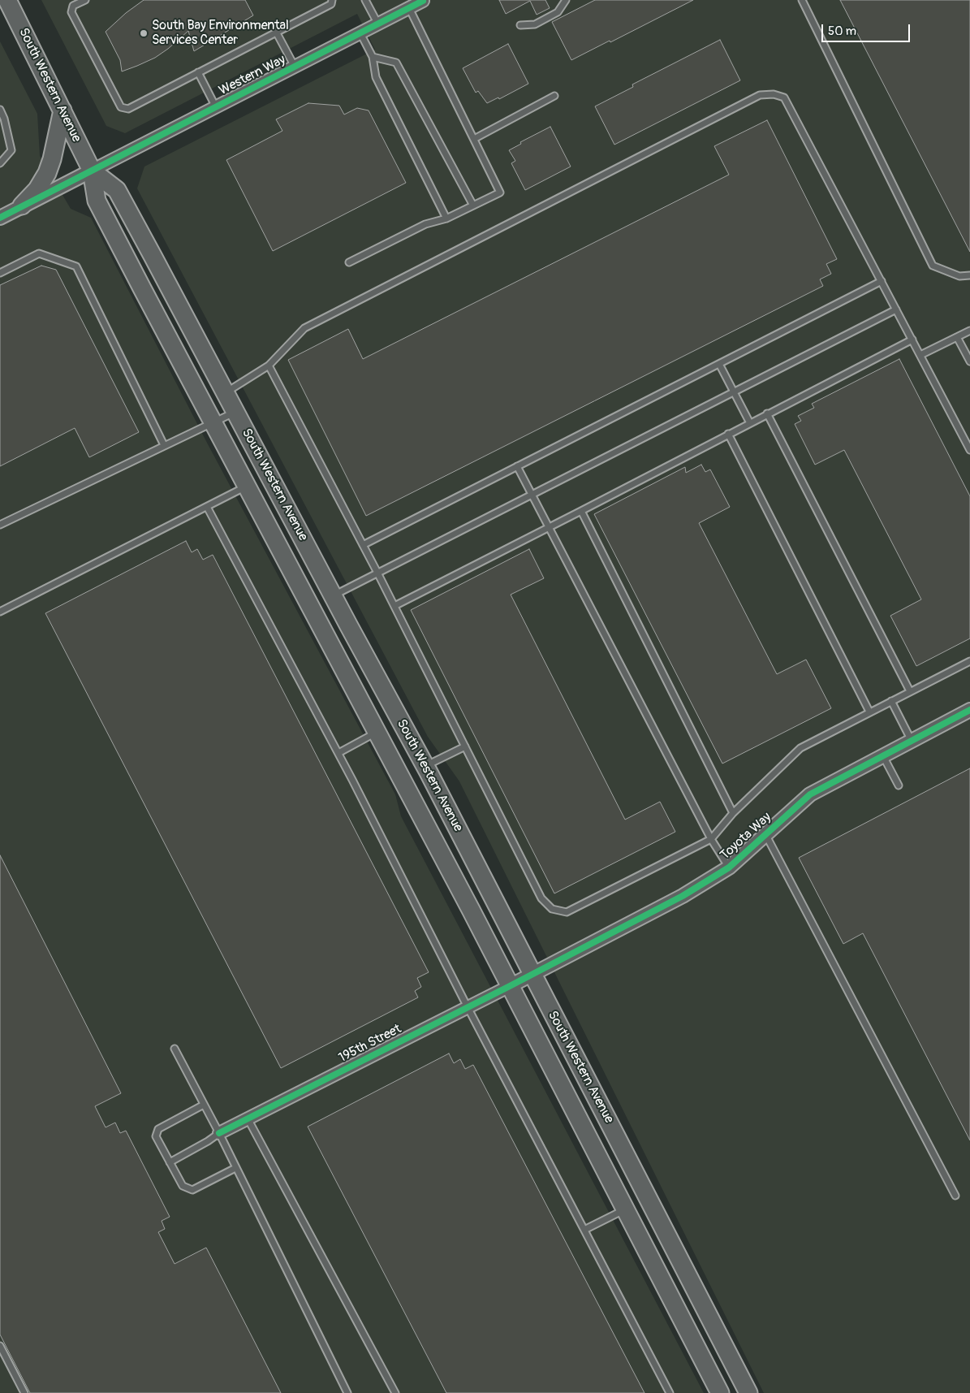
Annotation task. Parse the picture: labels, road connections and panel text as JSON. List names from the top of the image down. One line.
{"streets":{"main road":["South Western Avenue"],"street":["Western Way","Toyota Way","195th Street"]},"crossings":[["Western Way","South Western Avenue"],["South Western Avenue","Toyota Way"],["South Western Avenue","195th Street"],["Toyota Way","195th Street"]],"places":["South Bay Environmental Services Center"],"scale_bar":"50 m"}
